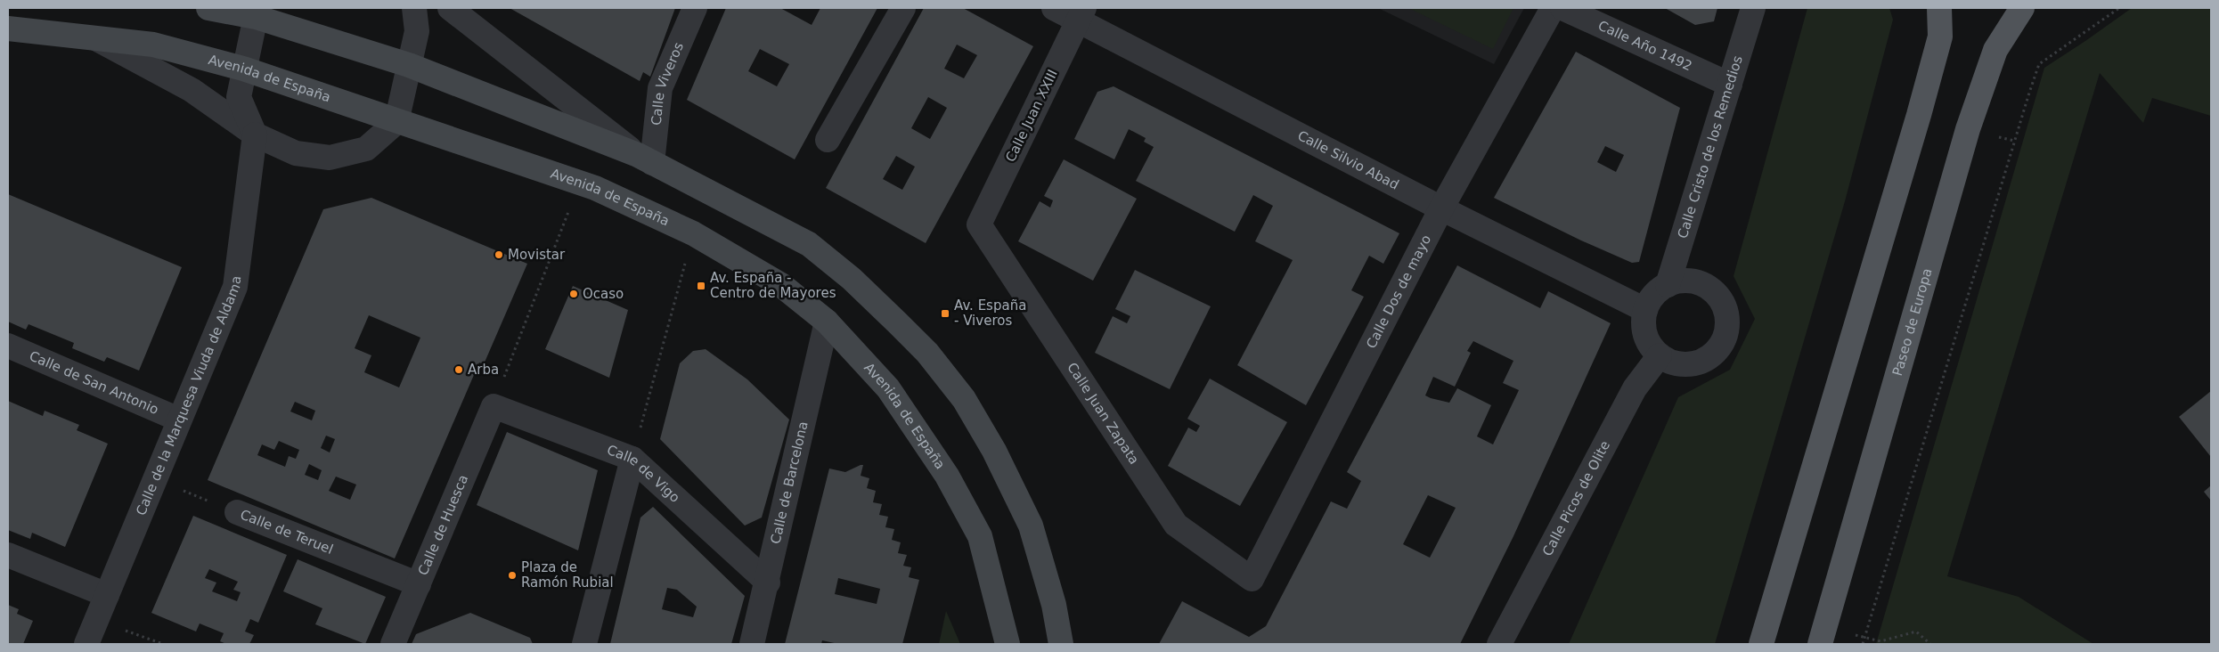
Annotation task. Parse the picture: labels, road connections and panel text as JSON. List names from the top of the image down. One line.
{"streets":{"main road":["Avenida de España","Paseo de Europa"],"street":["Calle Año 1492","Calle Viveros","Calle Juan XXIII","Calle Cristo de los Remedios","Calle Silvio Abad","Calle Dos de mayo","Calle de San Antonio","Calle de la Marquesa Viuda de Aldama","Calle Juan Zapata","Calle de Vigo","Calle de Barcelona","Calle Picos de Olite","Calle de Huesca","Calle de Teruel"]},"crossings":[["Calle Año 1492","Calle Cristo de los Remedios"],["Avenida de España","Calle de Barcelona"],["Calle Juan XXIII","Calle Silvio Abad"],["Calle Juan XXIII","Calle Juan Zapata"],["Calle Cristo de los Remedios","Calle Silvio Abad"],["Calle Cristo de los Remedios","Calle Picos de Olite"],["Calle Silvio Abad","Calle Dos de mayo"],["Calle Silvio Abad","Calle Picos de Olite"],["Calle Dos de mayo","Calle Juan Zapata"],["Calle de San Antonio","Calle de la Marquesa Viuda de Aldama"],["Calle de la Marquesa Viuda de Aldama","Calle de Teruel"],["Calle de Vigo","Calle de Barcelona"],["Calle de Vigo","Calle de Huesca"],["Calle de Huesca","Calle de Teruel"]],"places":{"other":["Movistar","Ocaso","Arba","Plaza de Ramón Rubial"],"transit":["Av. España - Centro de Mayores","Av. España - Viveros"]}}
